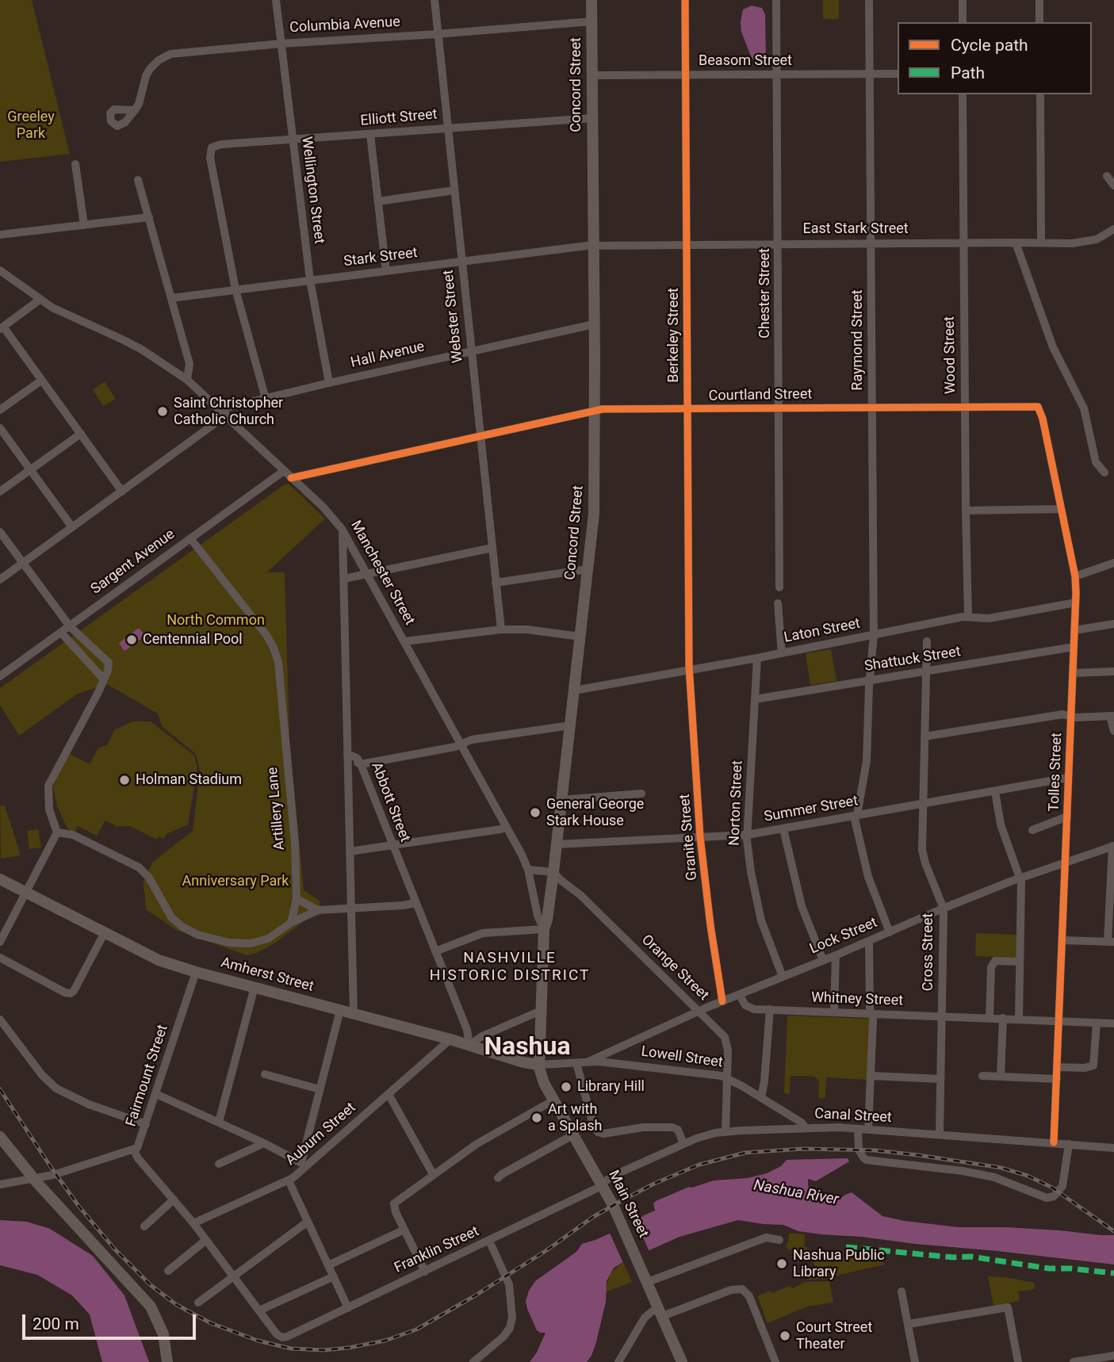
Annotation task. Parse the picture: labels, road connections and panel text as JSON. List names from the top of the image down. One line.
{"streets":{"main road":["Concord Street","Amherst Street","Main Street"],"street":["Columbia Avenue","Beasom Street","Elliott Street","Wellington Street","East Stark Street","Stark Street","Chester Street","Webster Street","Berkeley Street","Raymond Street","Hall Avenue","Wood Street","Courtland Street","Sargent Avenue","Manchester Street","Laton Street","Shattuck Street","Tolles Street","Abbott Street","Norton Street","Artillery Lane","Summer Street","Granite Street","Lock Street","Cross Street","Orange Street","Whitney Street","Lowell Street","Fairmount Street","Canal Street","Auburn Street","Franklin Street"]},"crossings":[["Columbia Avenue","Concord Street"],["Columbia Avenue","Wellington Street"],["Columbia Avenue","Webster Street"],["Beasom Street","Concord Street"],["Beasom Street","Chester Street"],["Beasom Street","Berkeley Street"],["Beasom Street","Raymond Street"],["Concord Street","Elliott Street"],["Concord Street","East Stark Street"],["Concord Street","Stark Street"],["Concord Street","Hall Avenue"],["Concord Street","Courtland Street"],["Concord Street","Manchester Street"],["Concord Street","Laton Street"],["Concord Street","Summer Street"],["Concord Street","Orange Street"],["Concord Street","Amherst Street"],["Concord Street","Lowell Street"],["Concord Street","Main Street"],["Elliott Street","Wellington Street"],["Elliott Street","Stark Street"],["Elliott Street","Webster Street"],["Wellington Street","Stark Street"],["Wellington Street","Hall Avenue"],["East Stark Street","Stark Street"],["East Stark Street","Chester Street"],["East Stark Street","Berkeley Street"],["East Stark Street","Raymond Street"],["East Stark Street","Wood Street"],["Stark Street","Webster Street"],["Chester Street","Courtland Street"],["Webster Street","Hall Avenue"],["Webster Street","Courtland Street"],["Berkeley Street","Courtland Street"],["Berkeley Street","Laton Street"],["Berkeley Street","Granite Street"],["Raymond Street","Courtland Street"],["Raymond Street","Laton Street"],["Raymond Street","Shattuck Street"],["Raymond Street","Summer Street"],["Hall Avenue","Manchester Street"],["Wood Street","Courtland Street"],["Wood Street","Laton Street"],["Courtland Street","Manchester Street"],["Courtland Street","Tolles Street"],["Sargent Avenue","Manchester Street"],["Sargent Avenue","Artillery Lane"],["Laton Street","Tolles Street"],["Laton Street","Norton Street"],["Laton Street","Granite Street"],["Shattuck Street","Tolles Street"],["Shattuck Street","Norton Street"],["Shattuck Street","Cross Street"],["Tolles Street","Summer Street"],["Tolles Street","Lock Street"],["Tolles Street","Whitney Street"],["Tolles Street","Canal Street"],["Abbott Street","Amherst Street"],["Norton Street","Summer Street"],["Norton Street","Lock Street"],["Summer Street","Granite Street"],["Summer Street","Cross Street"],["Granite Street","Lock Street"],["Lock Street","Cross Street"],["Lock Street","Orange Street"],["Lock Street","Whitney Street"],["Lock Street","Lowell Street"],["Cross Street","Whitney Street"],["Cross Street","Canal Street"],["Orange Street","Lowell Street"],["Orange Street","Canal Street"],["Amherst Street","Lowell Street"],["Amherst Street","Fairmount Street"],["Amherst Street","Auburn Street"],["Amherst Street","Main Street"],["Lowell Street","Canal Street"],["Lowell Street","Main Street"],["Canal Street","Main Street"],["Canal Street","Franklin Street"],["Main Street","Franklin Street"]],"districts":["NASHVILLE HISTORIC DISTRICT","Nashua"],"water":["Nashua River"],"parks":["Greeley Park","North Common","Anniversary Park"],"places":["Saint Christopher Catholic Church","Centennial Pool","Holman Stadium","General George Stark House","Library Hill","Art with a Splash","Nashua Public Library","Court Street Theater"],"legend":["Cycle path","Path"],"scale_bar":"200 m"}
